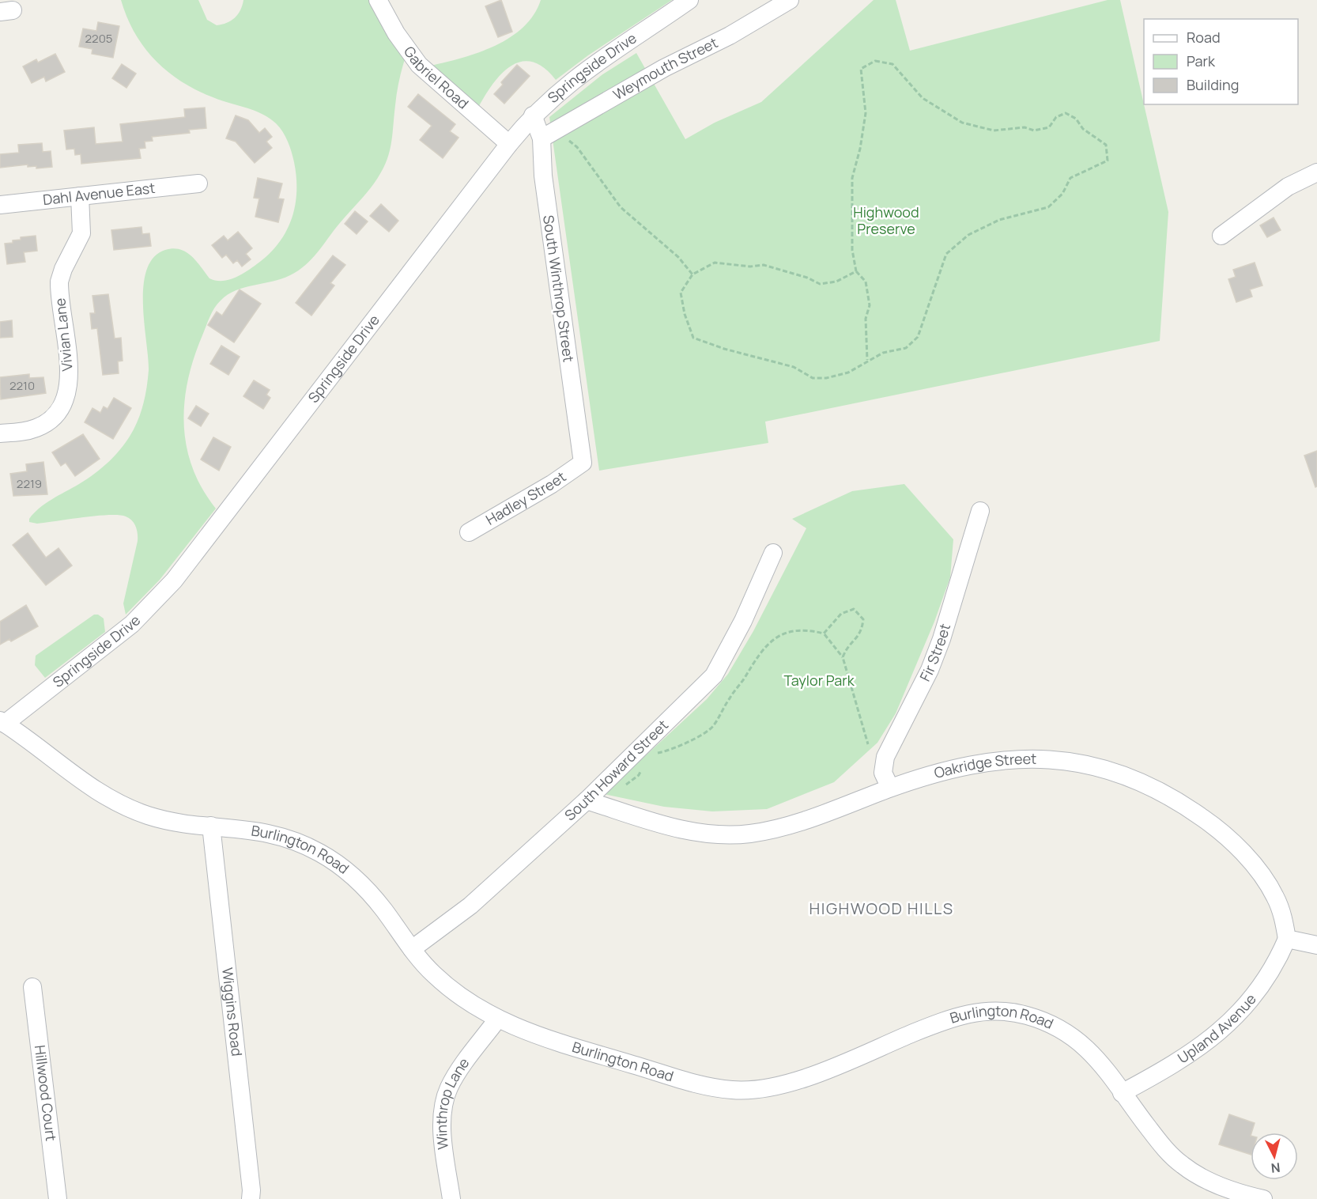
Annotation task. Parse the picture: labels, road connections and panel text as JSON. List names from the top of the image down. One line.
{"streets":{"street":["Springside Drive","Weymouth Street","Gabriel Road","Dahl Avenue East","South Winthrop Street","Vivian Lane","Hadley Street","Fir Street","Oakridge Street","South Howard Street","Burlington Road","Wiggins Road","Upland Avenue","Hillwood Court","Winthrop Lane"]},"crossings":[["Springside Drive","Gabriel Road"],["Springside Drive","South Winthrop Street"],["Springside Drive","Burlington Road"],["Weymouth Street","South Winthrop Street"],["Dahl Avenue East","Vivian Lane"],["South Winthrop Street","Hadley Street"],["Fir Street","Oakridge Street"],["Oakridge Street","South Howard Street"],["Oakridge Street","Upland Avenue"],["South Howard Street","Burlington Road"],["Burlington Road","Wiggins Road"],["Burlington Road","Upland Avenue"],["Burlington Road","Winthrop Lane"]],"districts":["HIGHWOOD HILLS"],"parks":["Highwood Preserve","Taylor Park"],"house_numbers":["2205","2210","2219"],"legend":["Road","Park","Building"],"north":"bottom"}
